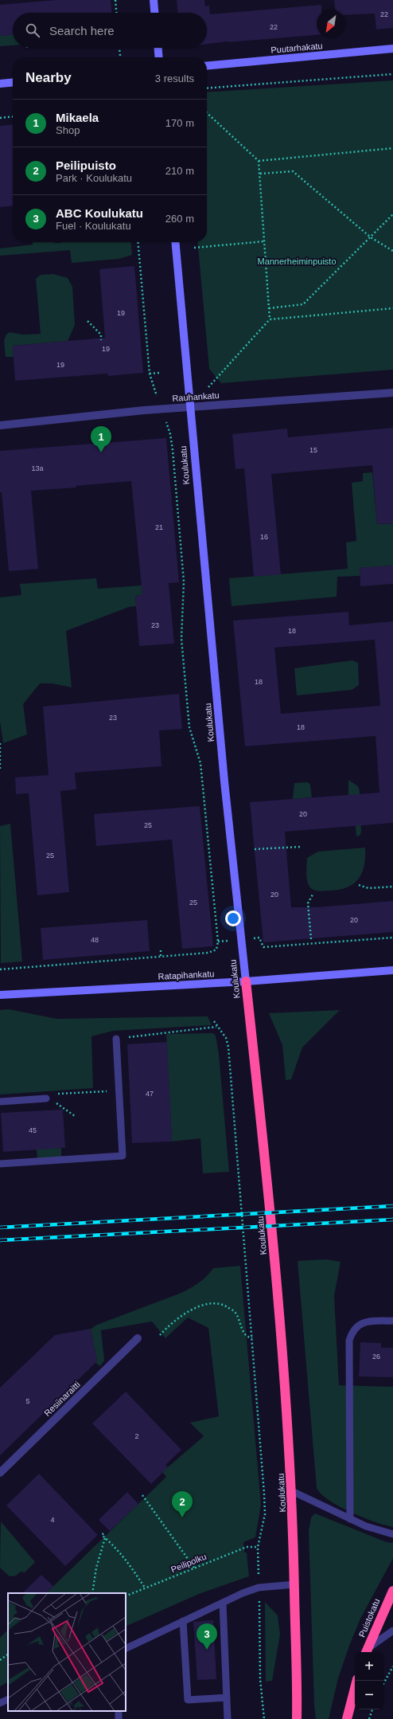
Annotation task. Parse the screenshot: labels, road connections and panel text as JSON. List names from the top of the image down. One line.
{"streets":{"highway":["Koulukatu","Puistokatu"],"main road":["Puutarhakatu","Ratapihankatu"],"street":["Rauhankatu","Resiinaraitti"],"path":["Peilipolku"]},"crossings":[["Rauhankatu","Koulukatu"],["Koulukatu","Ratapihankatu"]],"parks":["Mannerheiminpuisto"],"house_numbers":["22","22","19","19","19","15","13a","21","16","23","18","18","23","18","20","25","25","20","25","20","48","47","45","26","5","2","4"],"north":"bottom left","page":{"search":"Search here","heading":["Nearby","3 results"],"list":[{"mark":"1","name":"Mikaela","note":"Shop","value":"170 m"},{"mark":"2","name":"Peilipuisto","note":"Park · Koulukatu","value":"210 m"},{"mark":"3","name":"ABC Koulukatu","note":"Fuel · Koulukatu","value":"260 m"}],"pins":["1","2","3"],"map_buttons":["+","−"]}}
